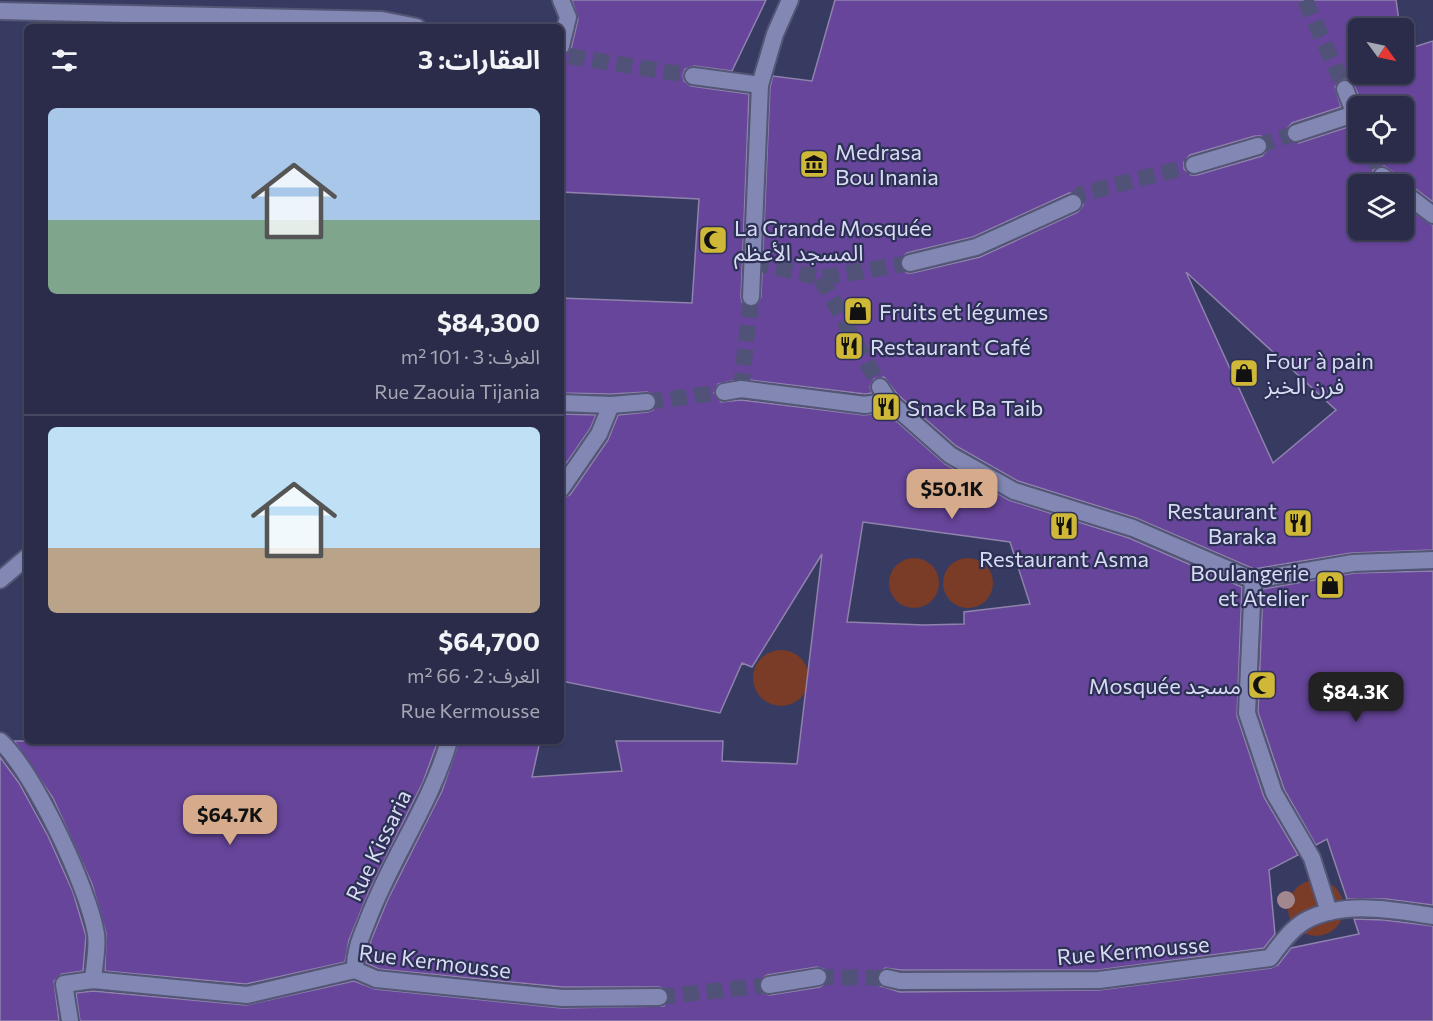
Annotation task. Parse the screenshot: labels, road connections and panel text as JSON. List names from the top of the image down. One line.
{"streets":{"street":["Rue Kissaria","Rue Kermousse"]},"crossings":[["Rue Kissaria","Rue Kermousse"]],"places":{"museum":["Medrasa Bou Inania"],"mosque":["La Grande Mosquée المسجد الأعظم","Mosquée مسجد"],"shop":["Fruits et légumes","Four à pain فرن الخبز","Boulangerie et Atelier"],"restaurant":["Restaurant Café","Snack Ba Taib","Restaurant Baraka","Restaurant Asma"]},"north":"bottom right","page":{"heading":"العقارات: 3","list":[{"name":"$84,300","note":"الغرف: 3 · 101 m² · Rue Zaouia Tijania"},{"name":"$64,700","note":"الغرف: 2 · 66 m² · Rue Kermousse"}],"price":["$50.1K","$84.3K","$64.7K"]}}
